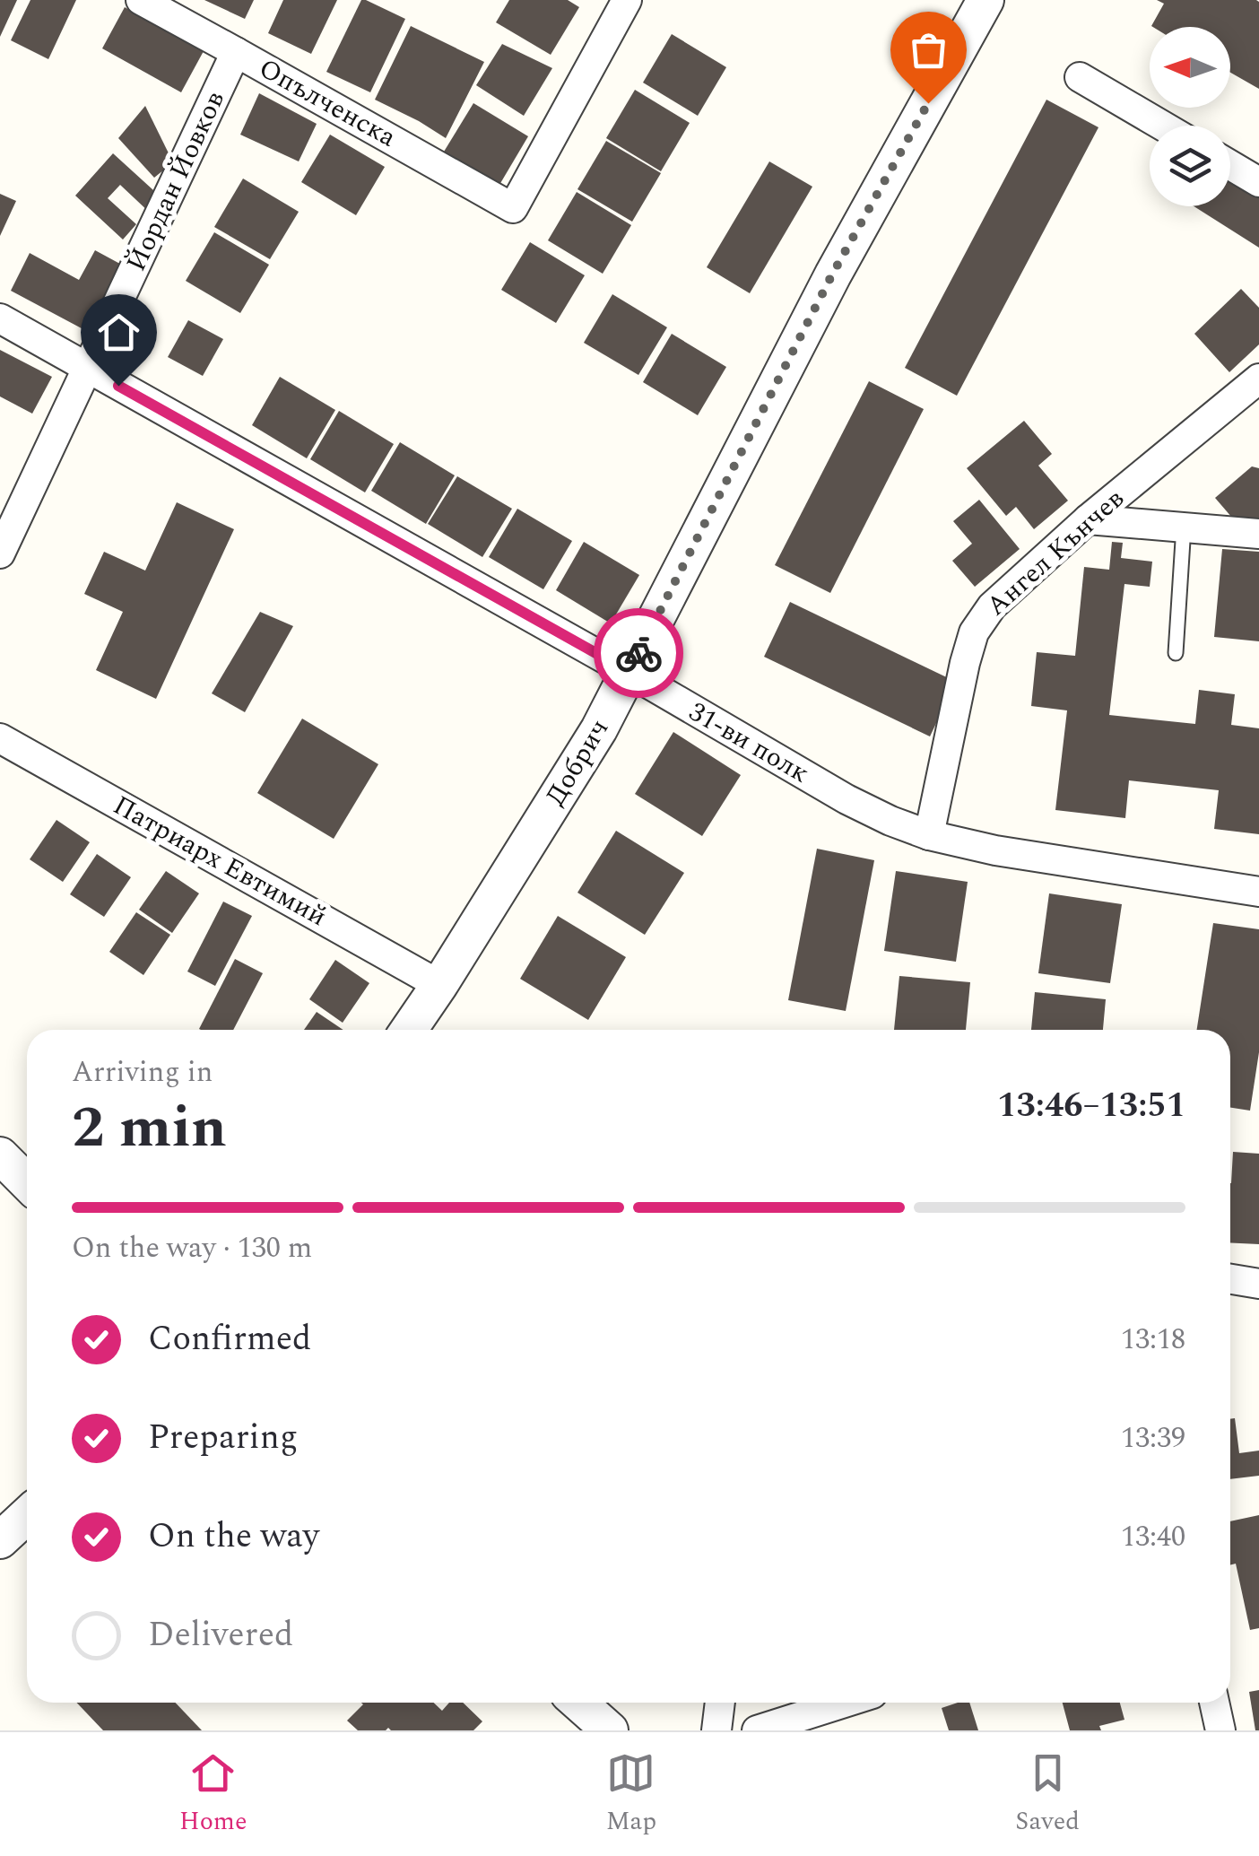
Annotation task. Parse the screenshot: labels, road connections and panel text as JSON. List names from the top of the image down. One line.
{"streets":{"street":["Опълченска","Йордан Йовков","Ангел Кънчев","31-ви полк","Добрич","Патриарх Евтимий"]},"crossings":[["Опълченска","Йордан Йовков"],["Йордан Йовков","31-ви полк"],["Ангел Кънчев","31-ви полк"],["31-ви полк","Добрич"],["Добрич","Патриарх Евтимий"]],"north":"left","page":{"heading":["2 min","Arriving in","13:46–13:51"],"bar":"On the way · 130 m","list":[["Confirmed","13:18"],["Preparing","13:39"],["On the way","13:40"],"Delivered"],"tabs":["Home","Map","Saved"]}}
